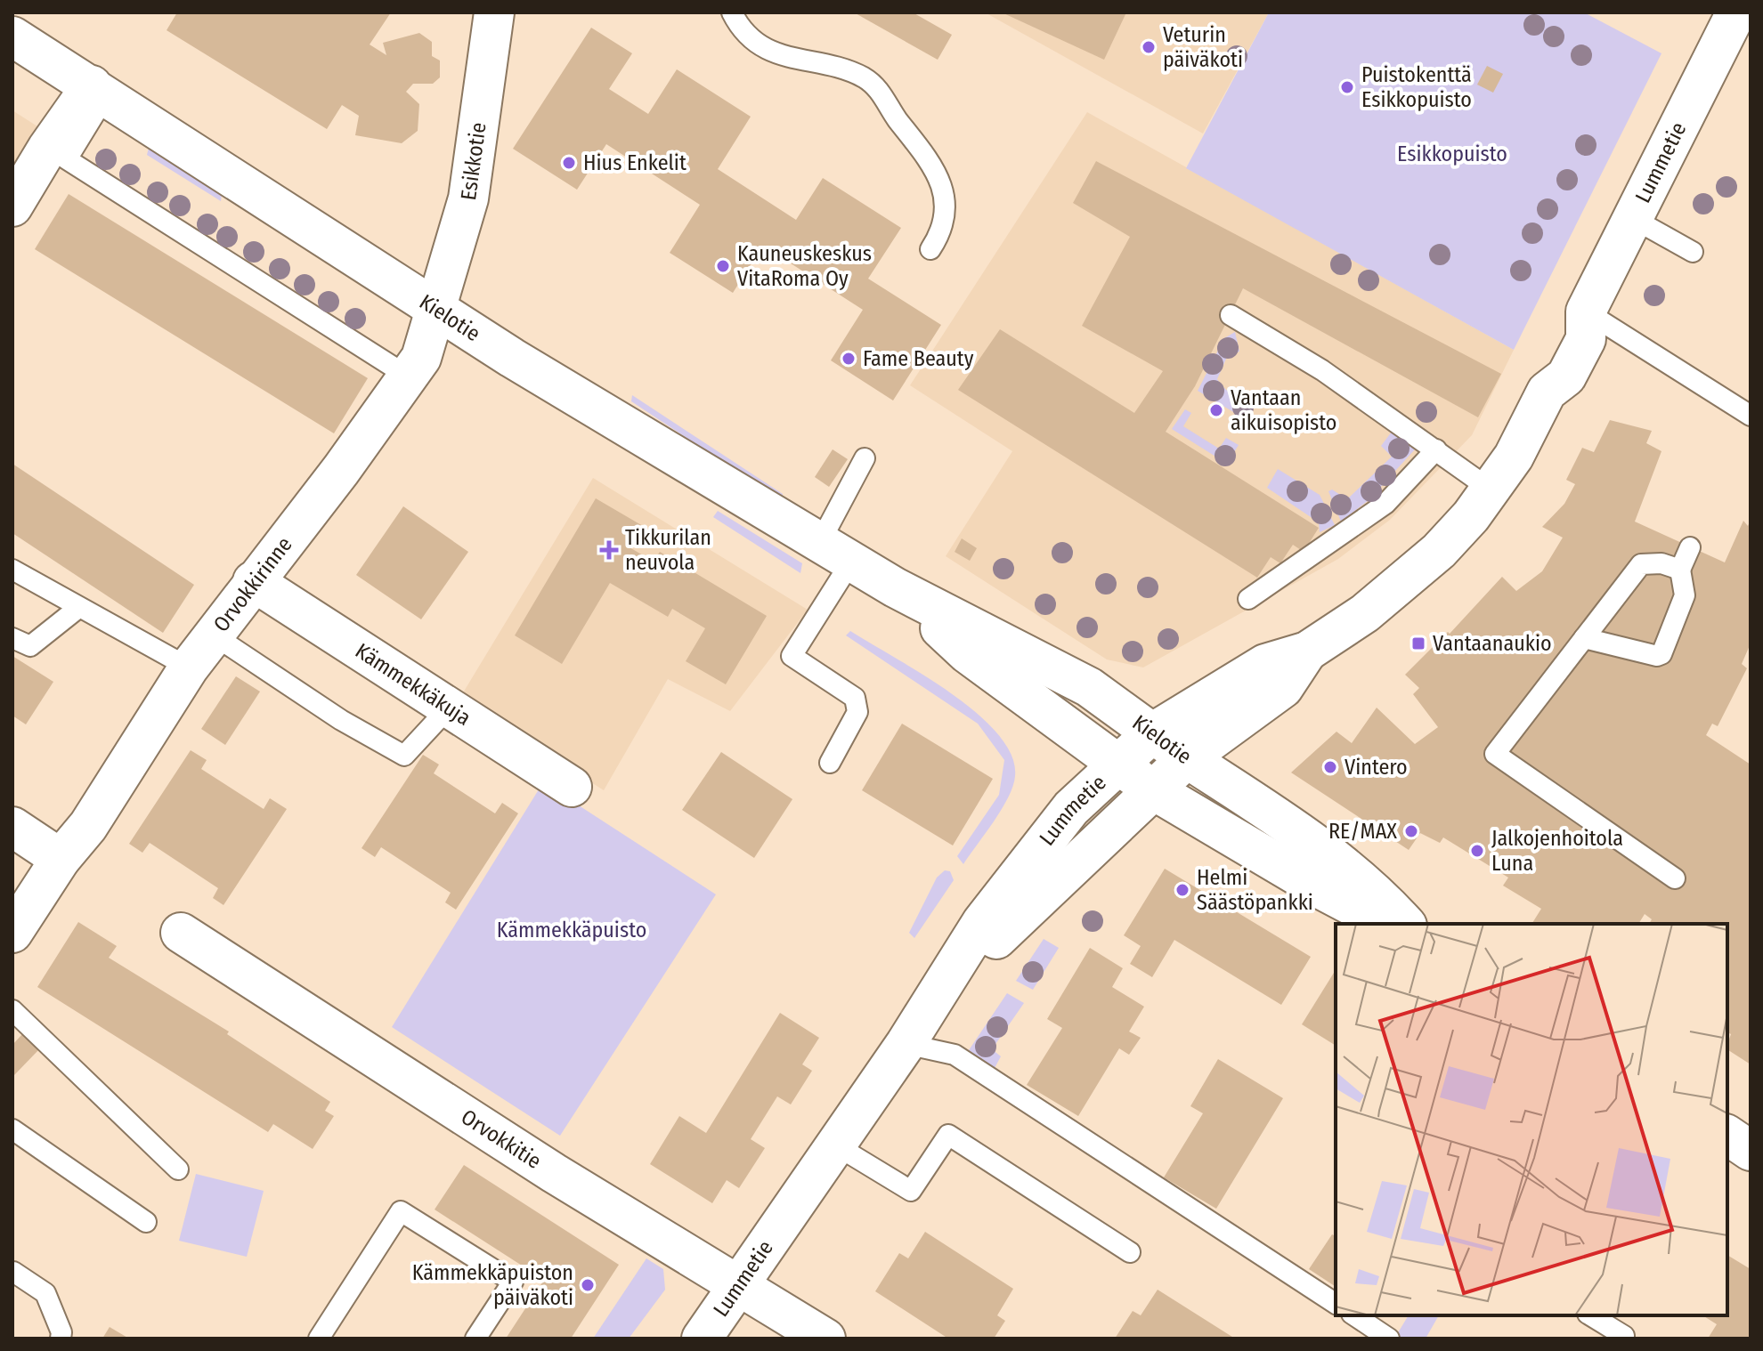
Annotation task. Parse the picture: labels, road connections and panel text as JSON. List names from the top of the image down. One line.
{"streets":{"street":["Esikkotie","Lummetie","Kielotie","Orvokkirinne","Kämmekkäkuja","Orvokkitie"]},"crossings":[["Esikkotie","Kielotie"],["Esikkotie","Orvokkirinne"],["Lummetie","Kielotie"],["Lummetie","Orvokkitie"],["Kielotie","Orvokkirinne"],["Orvokkirinne","Kämmekkäkuja"]],"parks":["Esikkopuisto","Kämmekkäpuisto"],"places":{"other":["Veturin päiväkoti","Puistokenttä Esikkopuisto","Hius Enkelit","Kauneuskeskus VitaRoma Oy","Fame Beauty","Vantaan aikuisopisto","Vintero","RE/MAX","Jalkojenhoitola Luna","Helmi Säästöpankki","Kämmekkäpuiston päiväkoti"],"health":["Tikkurilan neuvola"],"transit":["Vantaanaukio"]}}
